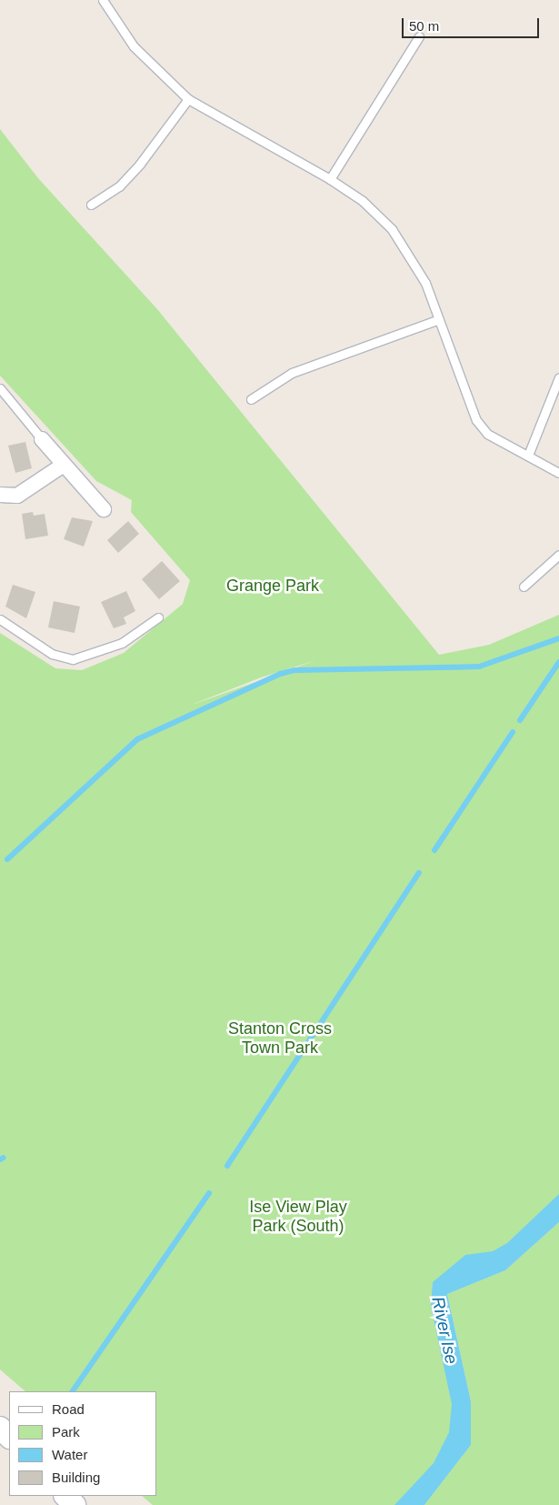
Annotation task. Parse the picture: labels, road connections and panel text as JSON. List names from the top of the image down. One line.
{"water":["River Ise"],"parks":["Grange Park","Stanton Cross Town Park","Ise View Play Park (South)"],"legend":["Road","Park","Water","Building"],"scale_bar":"50 m"}
